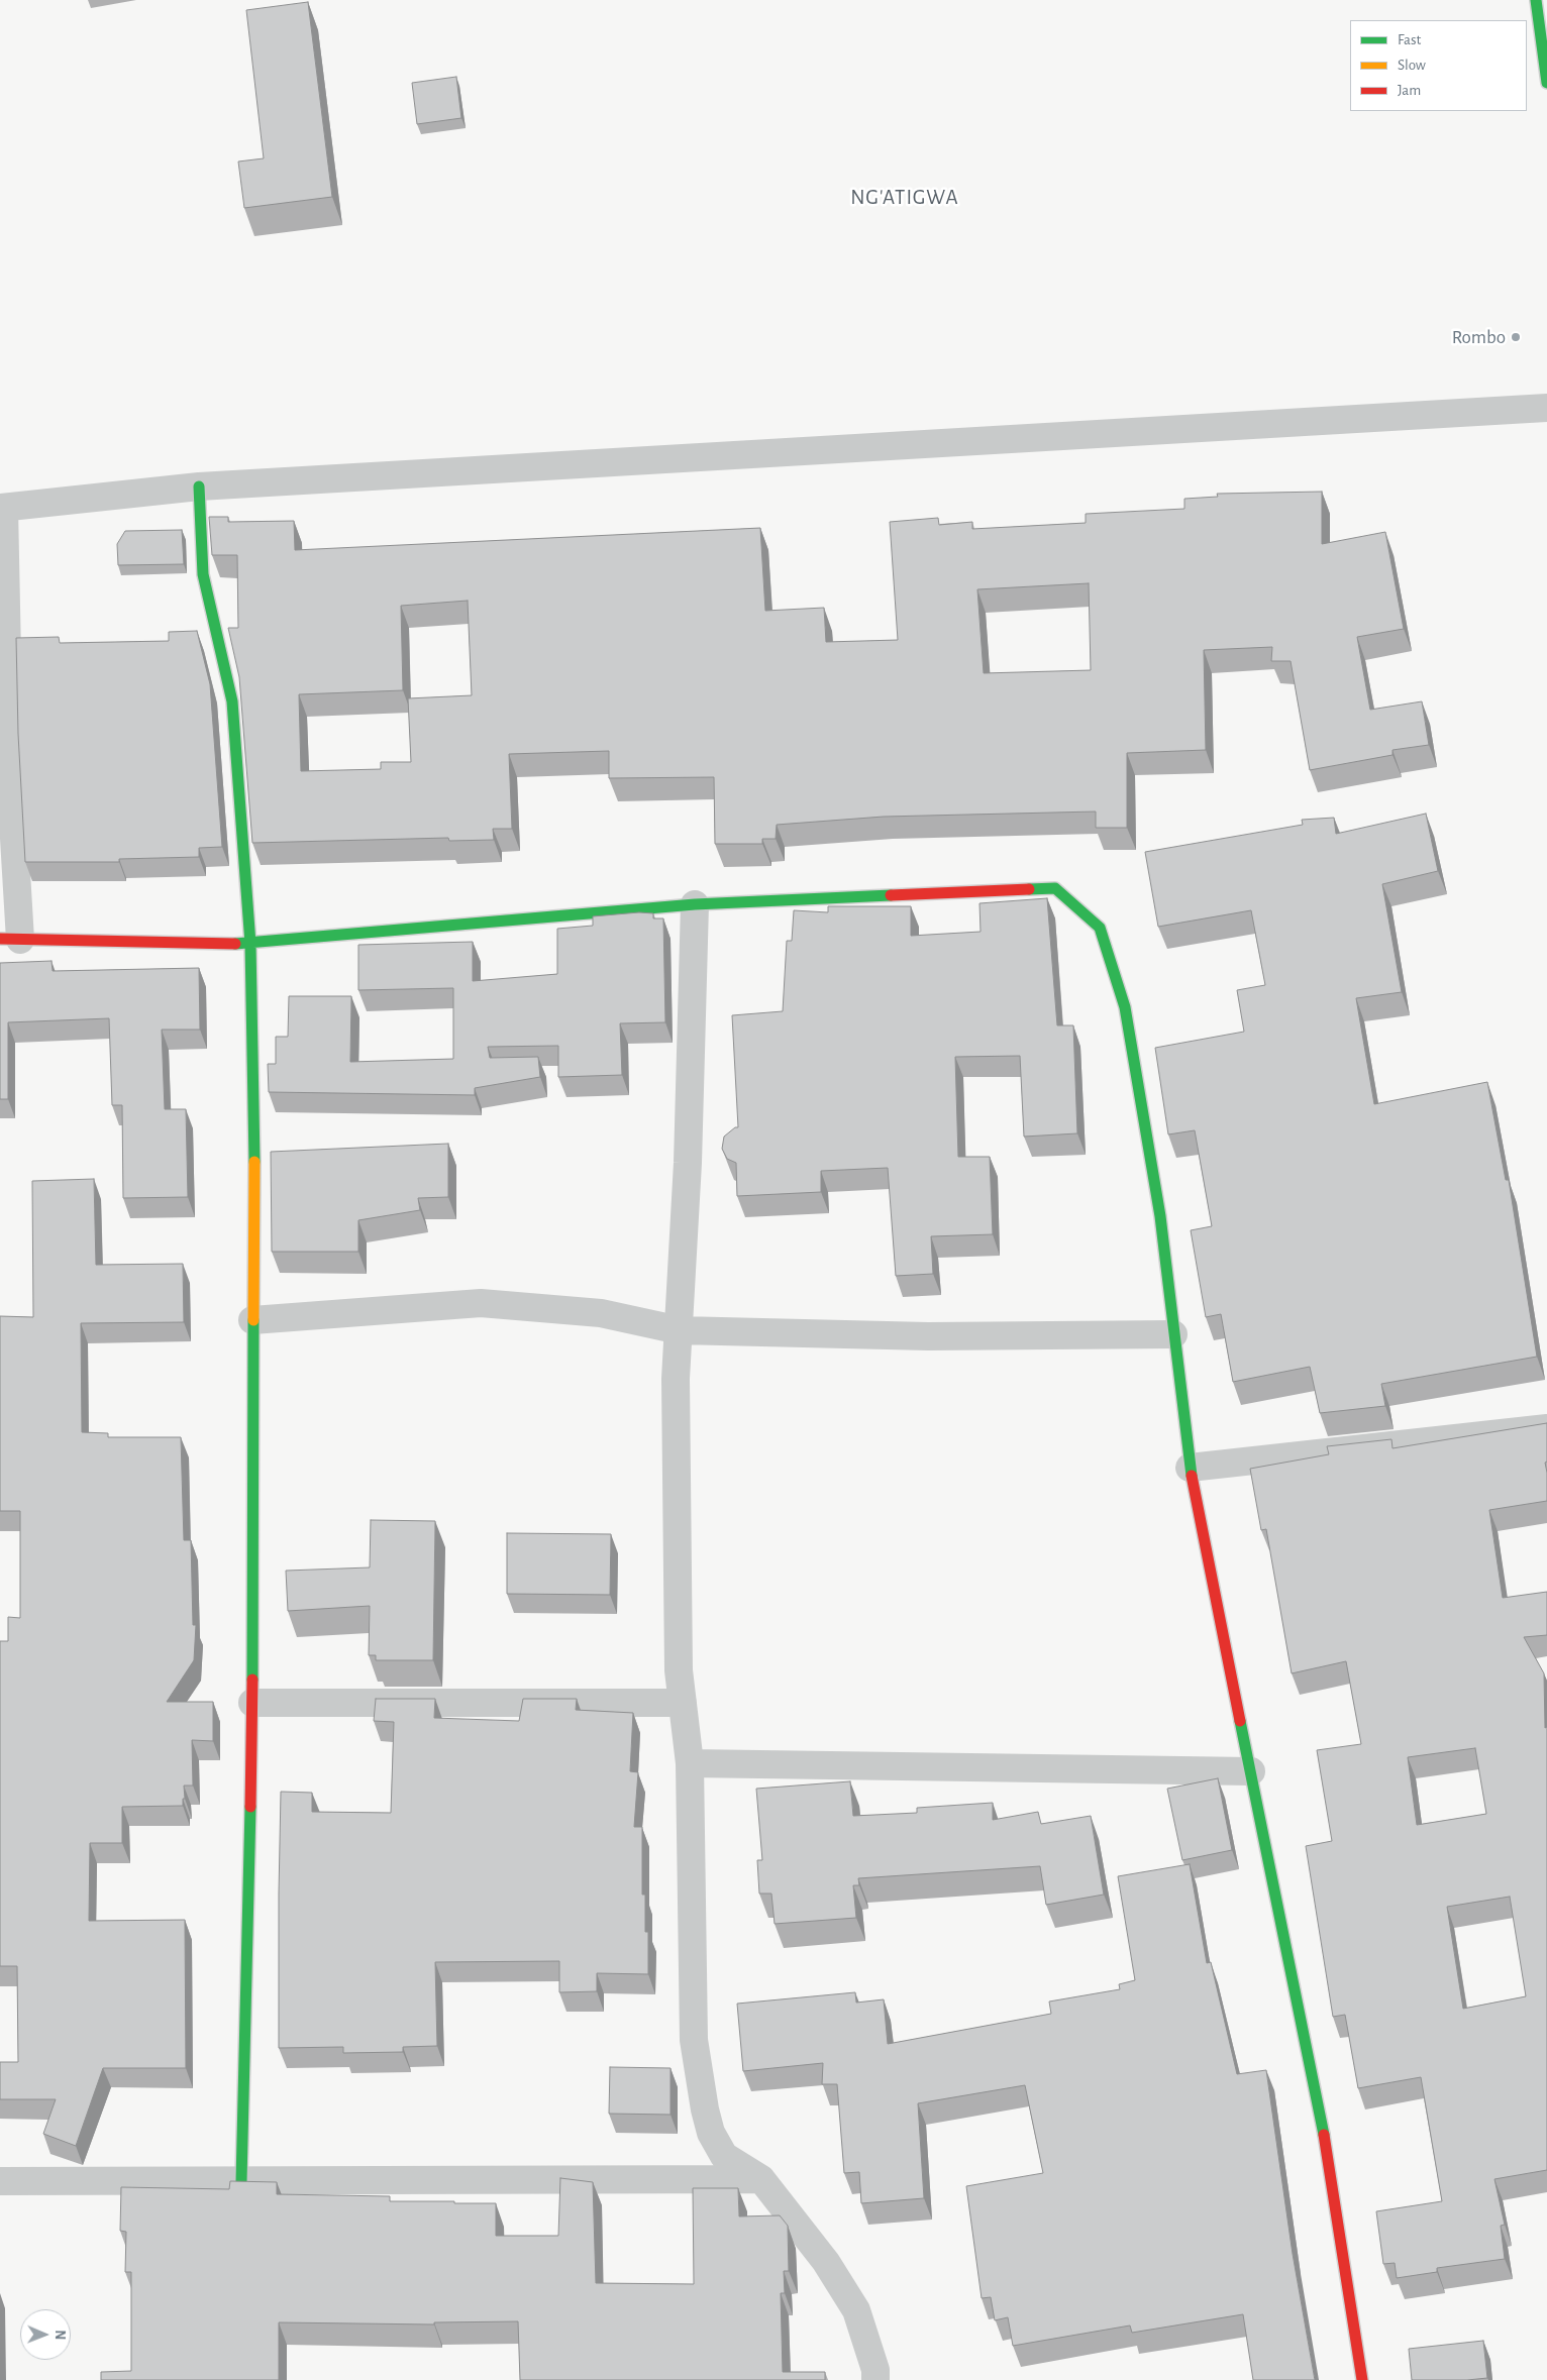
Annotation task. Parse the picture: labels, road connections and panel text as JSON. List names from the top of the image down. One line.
{"districts":["NG'ATIGWA"],"places":["Rombo"],"legend":["Fast","Slow","Jam"],"north":"right"}
